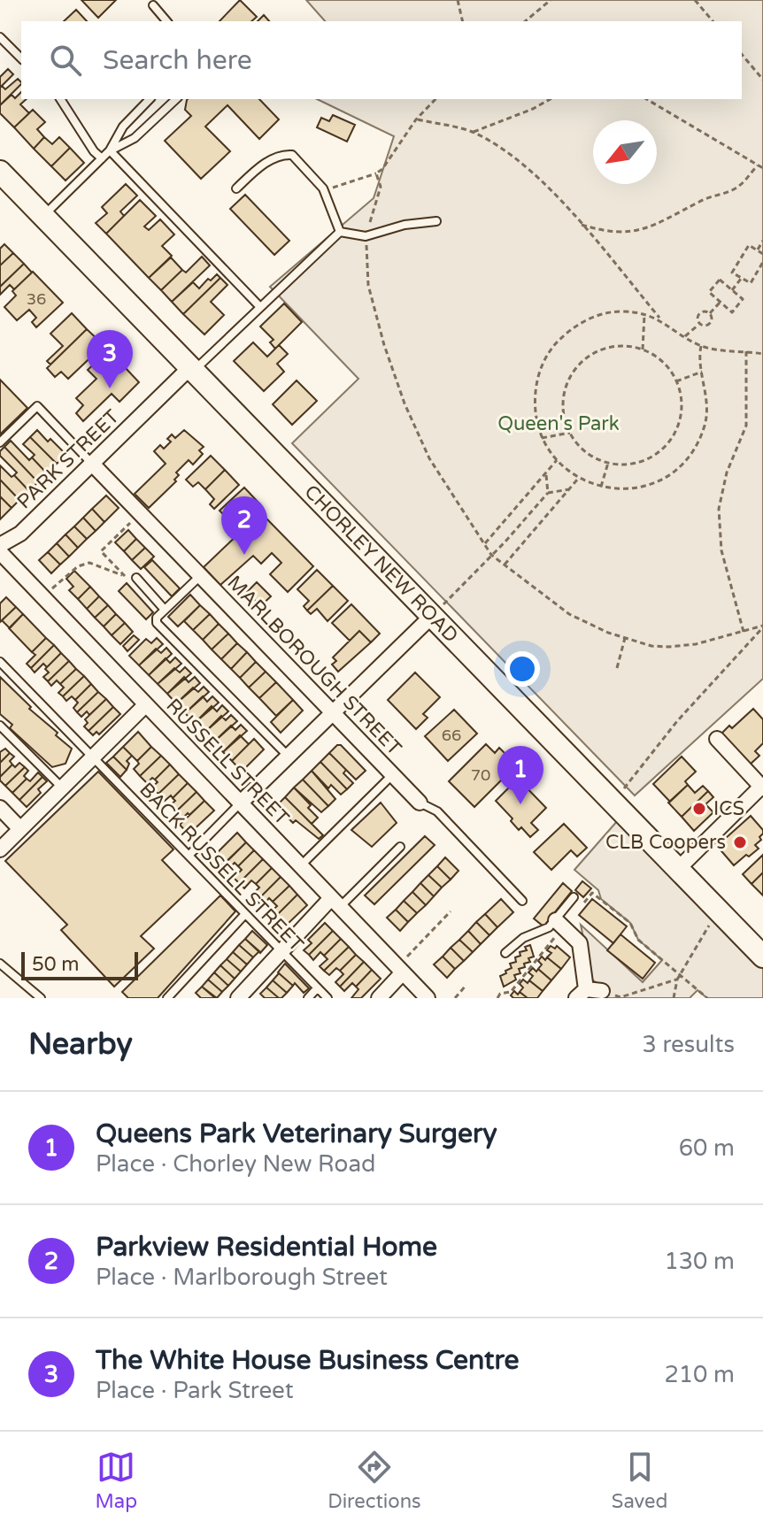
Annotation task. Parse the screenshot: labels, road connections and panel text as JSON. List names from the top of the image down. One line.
{"streets":{"main road":["CHORLEY NEW ROAD"],"street":["PARK STREET","MARLBOROUGH STREET","RUSSELL STREET"],"lane":["BACK RUSSELL STREET"]},"crossings":[["PARK STREET","CHORLEY NEW ROAD"],["PARK STREET","MARLBOROUGH STREET"]],"parks":["Queen's Park"],"places":["ICS","CLB Coopers"],"house_numbers":["36","66","70"],"scale_bar":"50 m","north":"bottom left","page":{"search":"Search here","pins":["3","2","1"],"scale":"50 m","heading":["Nearby","3 results"],"list":[{"mark":"1","name":"Queens Park Veterinary Surgery","note":"Place · Chorley New Road","value":"60 m"},{"mark":"2","name":"Parkview Residential Home","note":"Place · Marlborough Street","value":"130 m"},{"mark":"3","name":"The White House Business Centre","note":"Place · Park Street","value":"210 m"}],"nav":["Map","Directions","Saved"]}}
